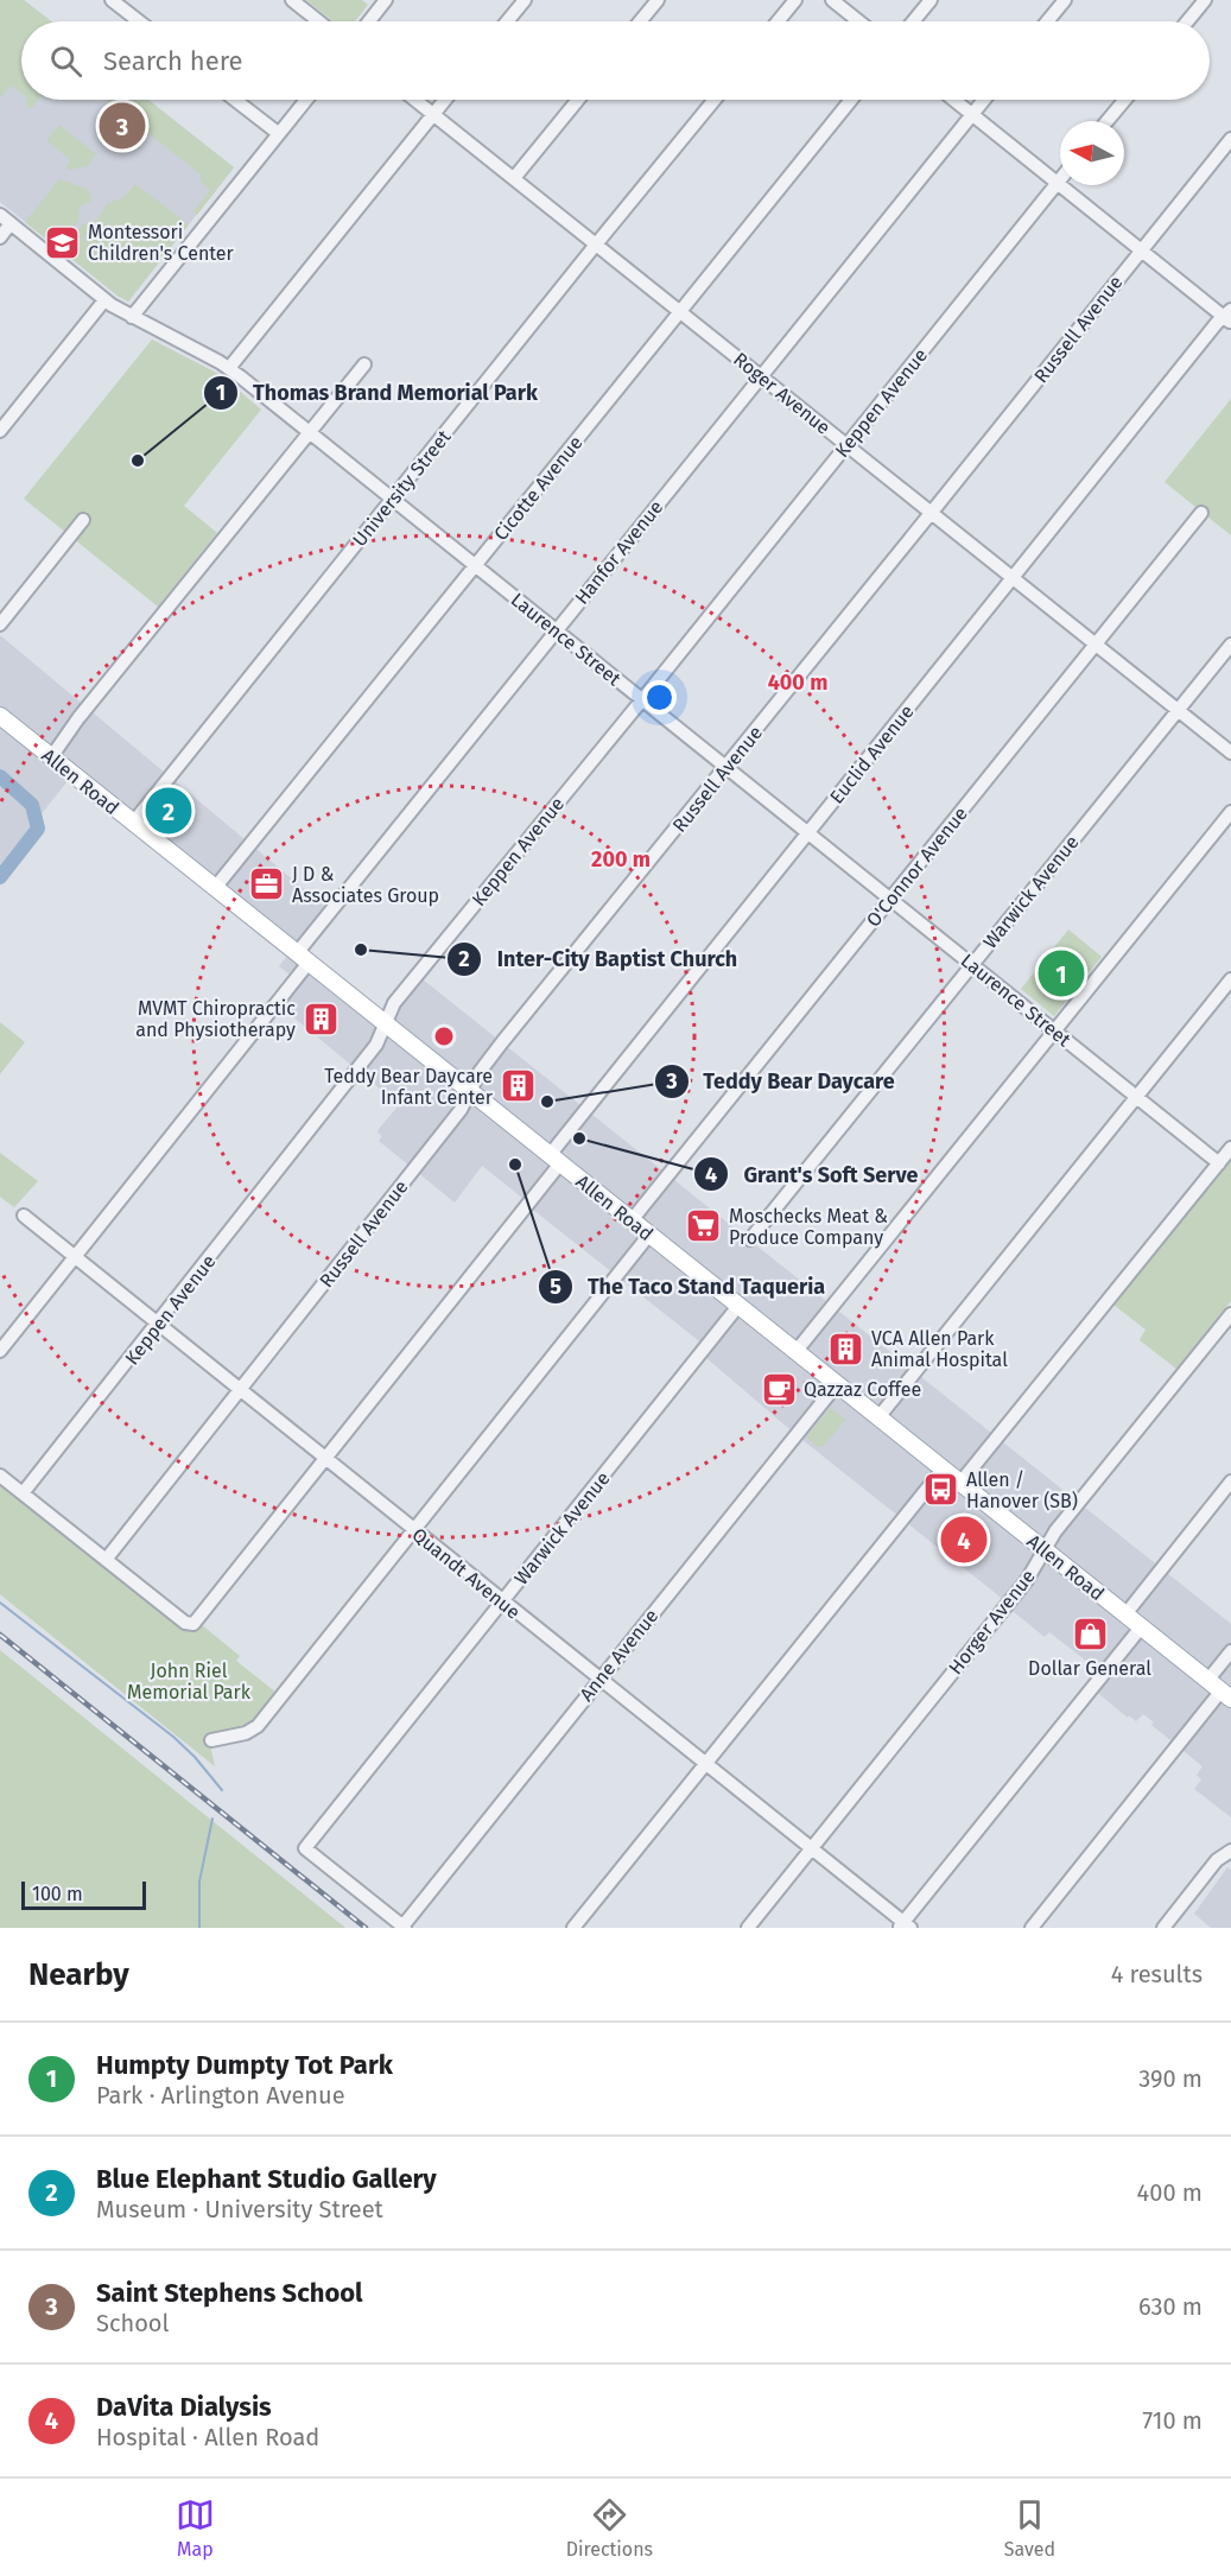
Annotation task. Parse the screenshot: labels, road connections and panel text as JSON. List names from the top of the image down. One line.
{"streets":{"main road":["Allen Road"],"street":["Russell Avenue","Roger Avenue","Keppen Avenue","University Street","Cicotte Avenue","Hanfor Avenue","Laurence Street","Euclid Avenue","O'Connor Avenue","Warwick Avenue","Quandt Avenue","Horger Avenue","Anne Avenue"]},"crossings":[["Russell Avenue","Roger Avenue"],["Russell Avenue","Laurence Street"],["Russell Avenue","Euclid Avenue"],["Russell Avenue","Allen Road"],["Russell Avenue","Quandt Avenue"],["Roger Avenue","Keppen Avenue"],["Roger Avenue","University Street"],["Roger Avenue","Cicotte Avenue"],["Roger Avenue","Hanfor Avenue"],["Roger Avenue","Euclid Avenue"],["Roger Avenue","O'Connor Avenue"],["Roger Avenue","Warwick Avenue"],["Keppen Avenue","Laurence Street"],["Keppen Avenue","Allen Road"],["Keppen Avenue","Quandt Avenue"],["University Street","Laurence Street"],["University Street","Allen Road"],["Cicotte Avenue","Laurence Street"],["Cicotte Avenue","Allen Road"],["Hanfor Avenue","Laurence Street"],["Hanfor Avenue","Allen Road"],["Hanfor Avenue","Quandt Avenue"],["Laurence Street","Euclid Avenue"],["Laurence Street","O'Connor Avenue"],["Laurence Street","Warwick Avenue"],["Euclid Avenue","Allen Road"],["Euclid Avenue","Quandt Avenue"],["Allen Road","O'Connor Avenue"],["Allen Road","Warwick Avenue"],["Allen Road","Horger Avenue"],["Allen Road","Anne Avenue"],["Warwick Avenue","Quandt Avenue"],["Warwick Avenue","Anne Avenue"],["Quandt Avenue","Horger Avenue"],["Quandt Avenue","Anne Avenue"]],"parks":["John Riel Memorial Park"],"places":{"school or university":["Montessori Children's Center"],"other":["Thomas Brand Memorial Park","Inter-City Baptist Church","Teddy Bear Daycare","Grant's Soft Serve","The Taco Stand Taqueria"],"office":["J D & Associates Group"],"building":["MVMT Chiropractic and Physiotherapy","Teddy Bear Daycare Infant Center","VCA Allen Park Animal Hospital"],"supermarket":["Moschecks Meat & Produce Company"],"cafe":["Qazzaz Coffee"],"bus stop":["Allen / Hanover (SB)"],"shop":["Dollar General"]},"scale_bar":"100 m","north":"left","page":{"search":"Search here","pins":["3","2","1","4"],"scale":"100 m","heading":["Nearby","4 results"],"list":[{"mark":"1","name":"Humpty Dumpty Tot Park","note":"Park · Arlington Avenue","value":"390 m"},{"mark":"2","name":"Blue Elephant Studio Gallery","note":"Museum · University Street","value":"400 m"},{"mark":"3","name":"Saint Stephens School","note":"School","value":"630 m"},{"mark":"4","name":"DaVita Dialysis","note":"Hospital · Allen Road","value":"710 m"}],"nav":["Map","Directions","Saved"]},"rings":["400 m","200 m"]}
